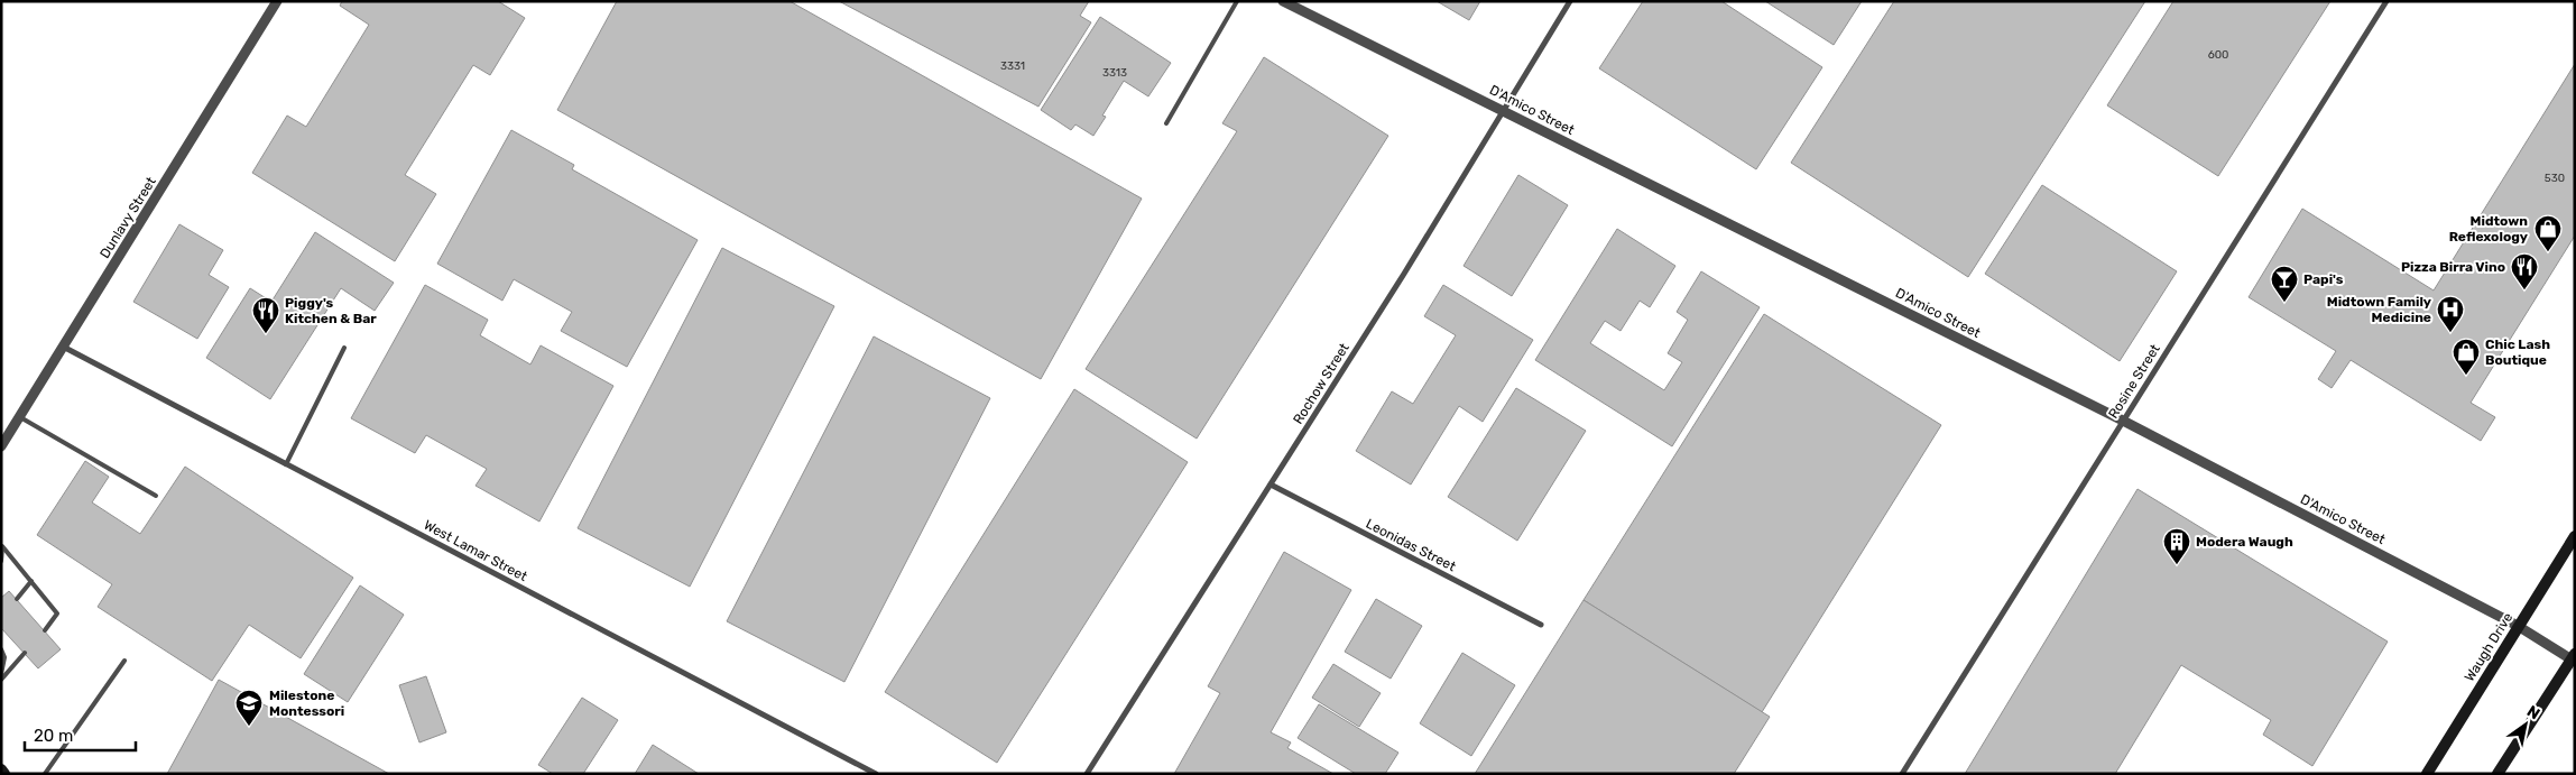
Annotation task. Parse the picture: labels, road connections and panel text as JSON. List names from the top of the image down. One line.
{"streets":{"main road":["Waugh Drive"],"street":["D'Amico Street","Dunlavy Street","Rosine Street","Rochow Street","Leonidas Street","West Lamar Street"]},"crossings":[["D'Amico Street","Rosine Street"],["D'Amico Street","Rochow Street"],["D'Amico Street","Waugh Drive"],["Dunlavy Street","West Lamar Street"],["Rochow Street","Leonidas Street"]],"places":{"shop":["Midtown Reflexology","Chic Lash Boutique"],"restaurant":["Pizza Birra Vino","Piggy's Kitchen & Bar"],"bar":["Papi's"],"hospital":["Midtown Family Medicine"],"building":["Modera Waugh"],"school or university":["Milestone Montessori"]},"house_numbers":["600","3331","3313","530"],"scale_bar":"20 m","north":"top right"}
